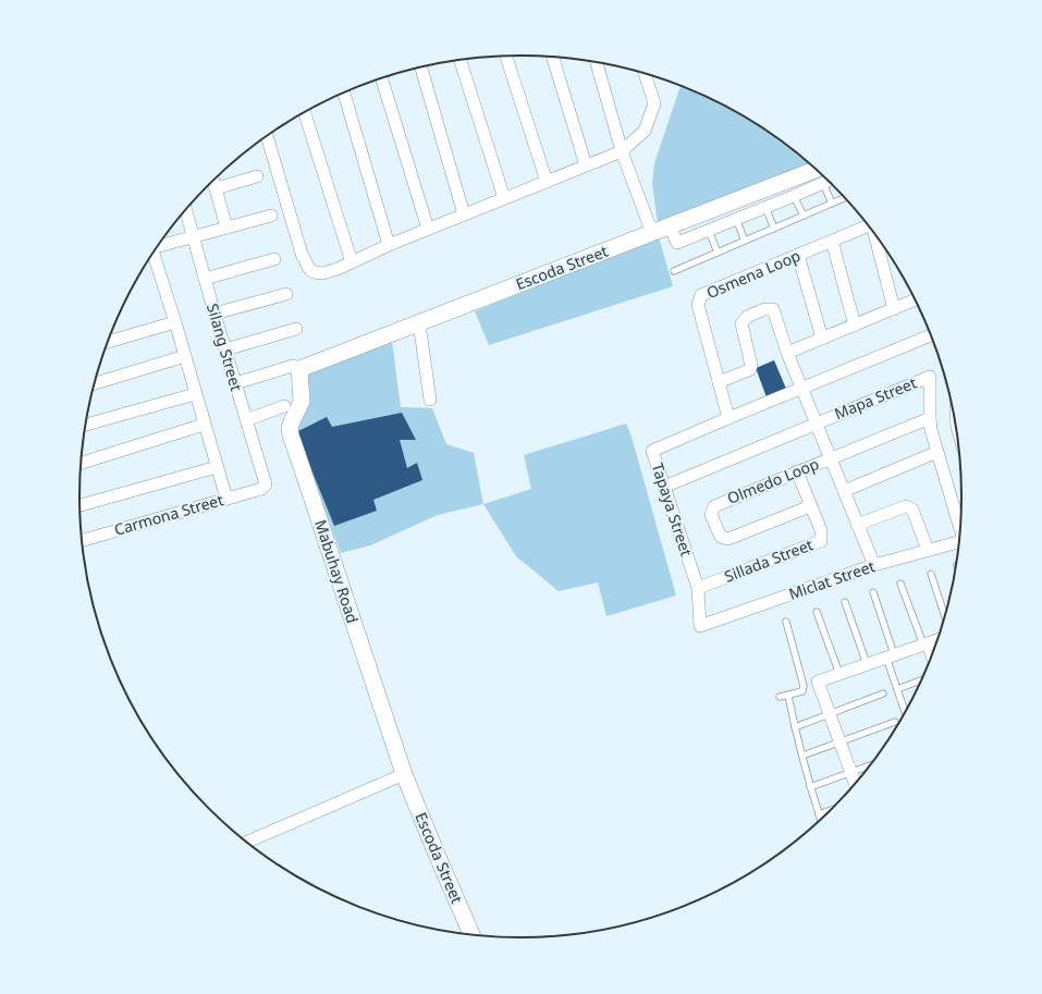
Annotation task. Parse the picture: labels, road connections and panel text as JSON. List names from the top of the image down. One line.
{"streets":{"street":["Escoda Street","Osmena Loop","Silang Street","Mapa Street","Olmedo Loop","Tapaya Street","Carmona Street","Sillada Street","Mabuhay Road","Miclat Street"]},"crossings":[["Escoda Street","Mabuhay Road"],["Osmena Loop","Tapaya Street"],["Silang Street","Carmona Street"],["Mapa Street","Olmedo Loop"],["Mapa Street","Tapaya Street"],["Olmedo Loop","Sillada Street"],["Tapaya Street","Sillada Street"],["Tapaya Street","Miclat Street"]]}
